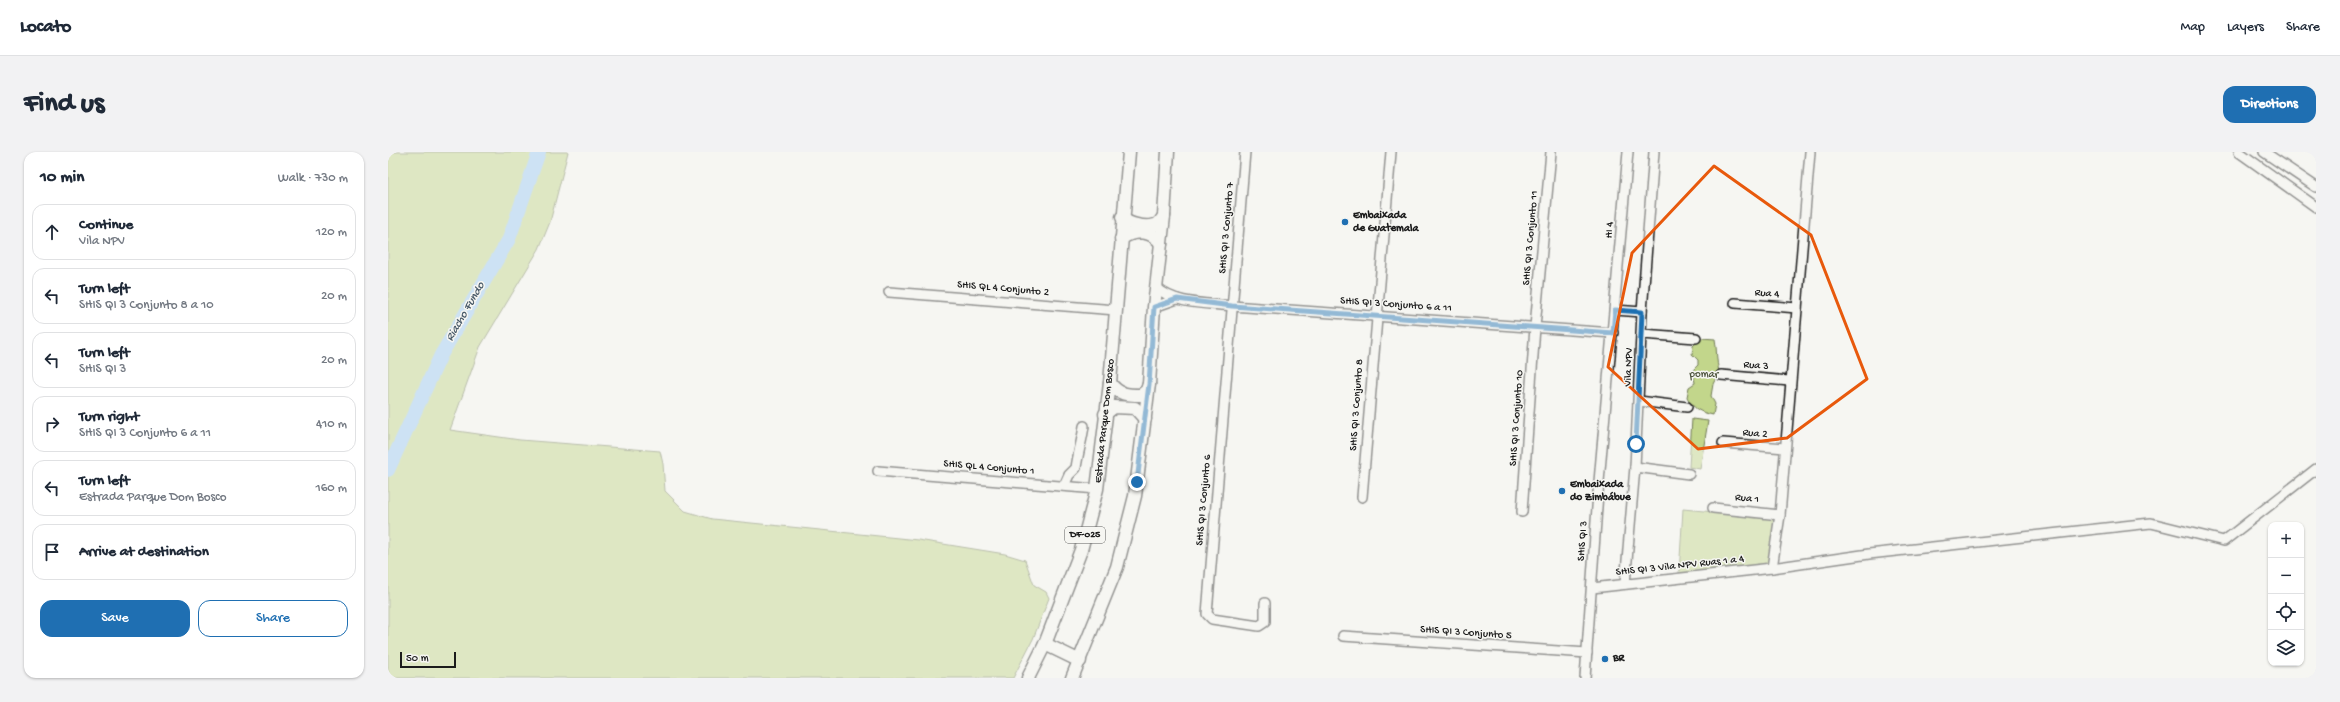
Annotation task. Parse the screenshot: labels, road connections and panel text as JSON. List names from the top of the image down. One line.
{"streets":{"main road":["Estrada Parque Dom Bosco","DF-025"],"street":["SHIS QI 3 Conjunto 7","HI 4","SHIS QI 3 Conjunto 11","SHIS QL 4 Conjunto 2","Rua 4","SHIS QI 3 Conjunto 6 a 11","Rua 3","Vila NPV","SHIS QI 3 Conjunto 8","SHIS QI 3 Conjunto 10","Rua 2","SHIS QL 4 Conjunto 1","Rua 1","SHIS QI 3 Conjunto 6","SHIS QI 3","SHIS QI 3 Vila NPV Ruas 1 a 4","SHIS QI 3 Conjunto 5"]},"crossings":[["SHIS QI 3 Conjunto 7","SHIS QI 3 Conjunto 6 a 11"],["SHIS QI 3 Conjunto 7","SHIS QI 3 Conjunto 6"],["HI 4","SHIS QI 3"],["SHIS QI 3 Conjunto 11","SHIS QI 3 Conjunto 6 a 11"],["SHIS QI 3 Conjunto 11","SHIS QI 3 Conjunto 10"],["SHIS QL 4 Conjunto 2","Estrada Parque Dom Bosco"],["SHIS QI 3 Conjunto 6 a 11","SHIS QI 3 Conjunto 8"],["SHIS QI 3 Conjunto 6 a 11","SHIS QI 3 Conjunto 10"],["SHIS QI 3 Conjunto 6 a 11","SHIS QI 3 Conjunto 6"],["SHIS QI 3 Conjunto 6 a 11","SHIS QI 3"],["Vila NPV","SHIS QI 3 Vila NPV Ruas 1 a 4"],["Estrada Parque Dom Bosco","SHIS QL 4 Conjunto 1"],["SHIS QI 3","SHIS QI 3 Vila NPV Ruas 1 a 4"],["SHIS QI 3","SHIS QI 3 Conjunto 5"]],"water":["Riacho Fundo"],"parks":["pomar"],"places":["Embaixada de Guatemala","Embaixada do Zimbábue","BR"],"scale_bar":"50 m","page":{"header":"Locato","nav":["Map","Layers","Share"],"buttons":["Directions",["Save","Share"]],"title":"Find us","heading":["10 min","Walk · 730 m"],"list":[["Continue","Vila NPV","120 m"],["Turn left","SHIS QI 3 Conjunto 8 a 10","20 m"],["Turn left","SHIS QI 3","20 m"],["Turn right","SHIS QI 3 Conjunto 6 a 11","410 m"],["Turn left","Estrada Parque Dom Bosco","160 m"],"Arrive at destination"],"map_buttons":["+","−"],"scale":"50 m"}}
